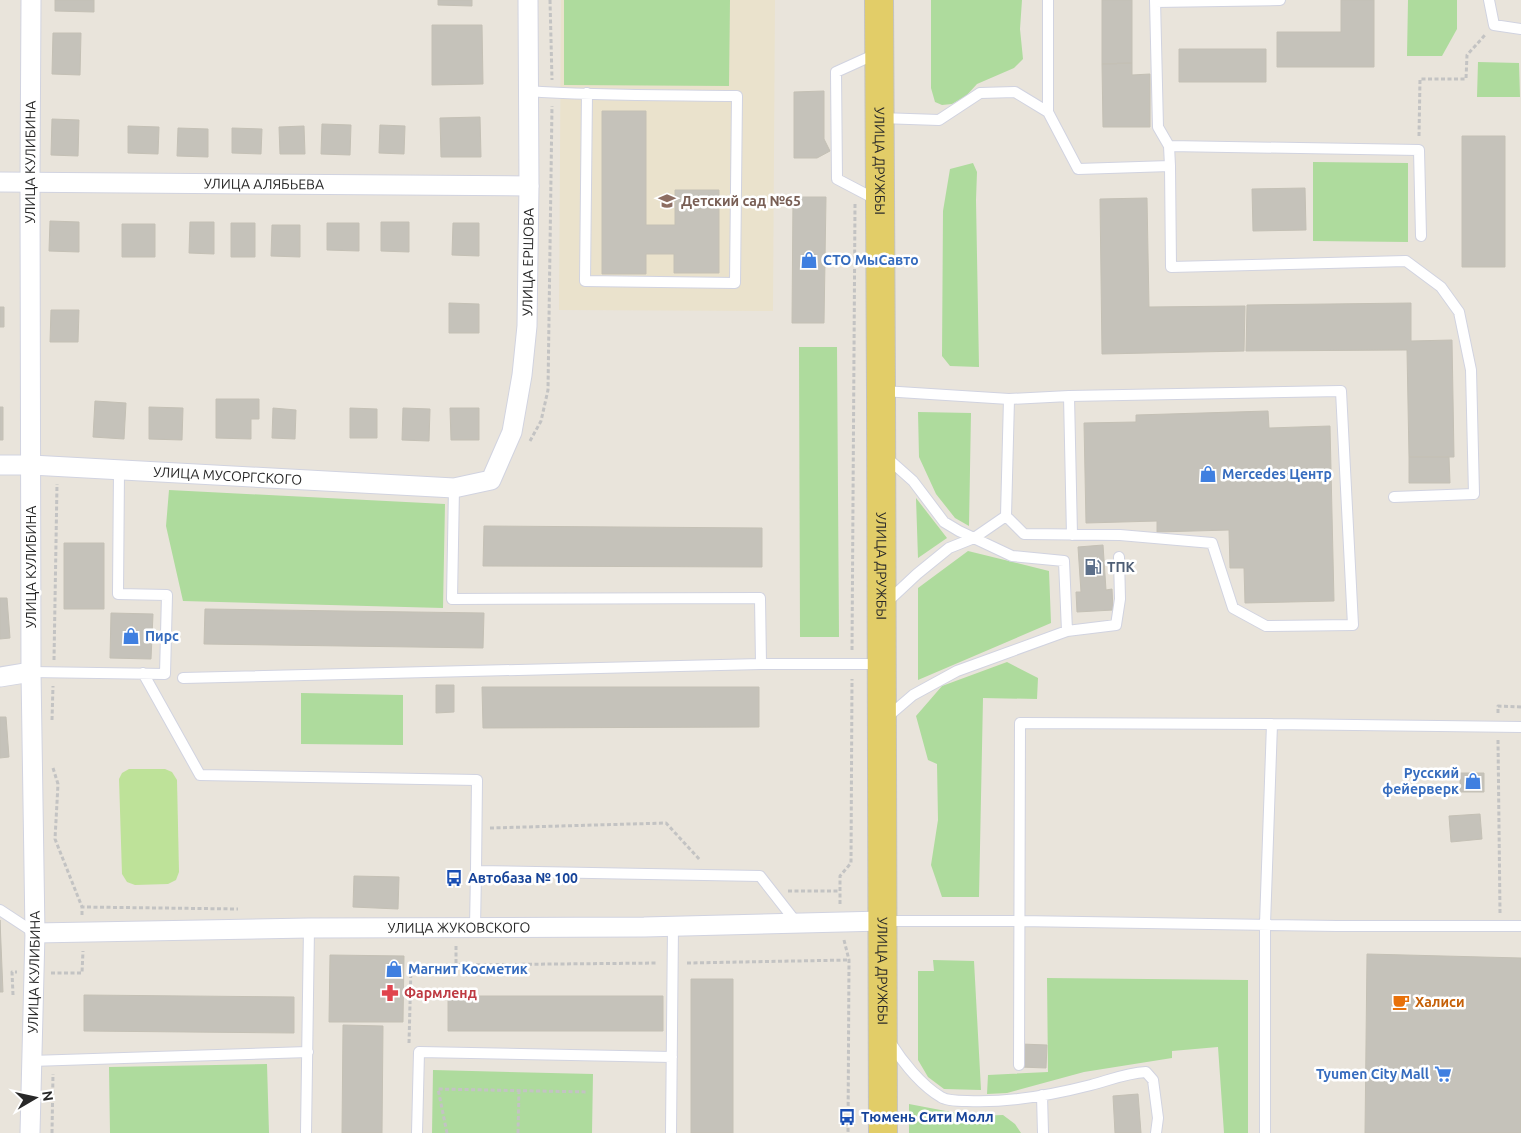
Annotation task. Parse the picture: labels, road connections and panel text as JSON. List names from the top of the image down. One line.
{"streets":{"main road":["УЛИЦА ДРУЖБЫ"],"street":["УЛИЦА КУЛИБИНА","УЛИЦА АЛЯБЬЕВА","УЛИЦА ЕРШОВА","УЛИЦА МУСОРГСКОГО","УЛИЦА ЖУКОВСКОГО"]},"crossings":[["УЛИЦА КУЛИБИНА","УЛИЦА АЛЯБЬЕВА"],["УЛИЦА КУЛИБИНА","УЛИЦА МУСОРГСКОГО"],["УЛИЦА КУЛИБИНА","УЛИЦА ЖУКОВСКОГО"],["УЛИЦА ДРУЖБЫ","УЛИЦА ЖУКОВСКОГО"],["УЛИЦА АЛЯБЬЕВА","УЛИЦА ЕРШОВА"],["УЛИЦА ЕРШОВА","УЛИЦА МУСОРГСКОГО"]],"places":{"school or university":["Детский сад №65"],"shop":["СТО МыСавто","Mercedes Центр","Пирс","Русский фейерверк","Магнит Косметик"],"fuel station":["ТПК"],"bus stop":["Автобаза № 100","Тюмень Сити Молл"],"pharmacy":["Фармленд"],"cafe":["Халиси"],"supermarket":["Tyumen City Mall"]},"north":"right"}
